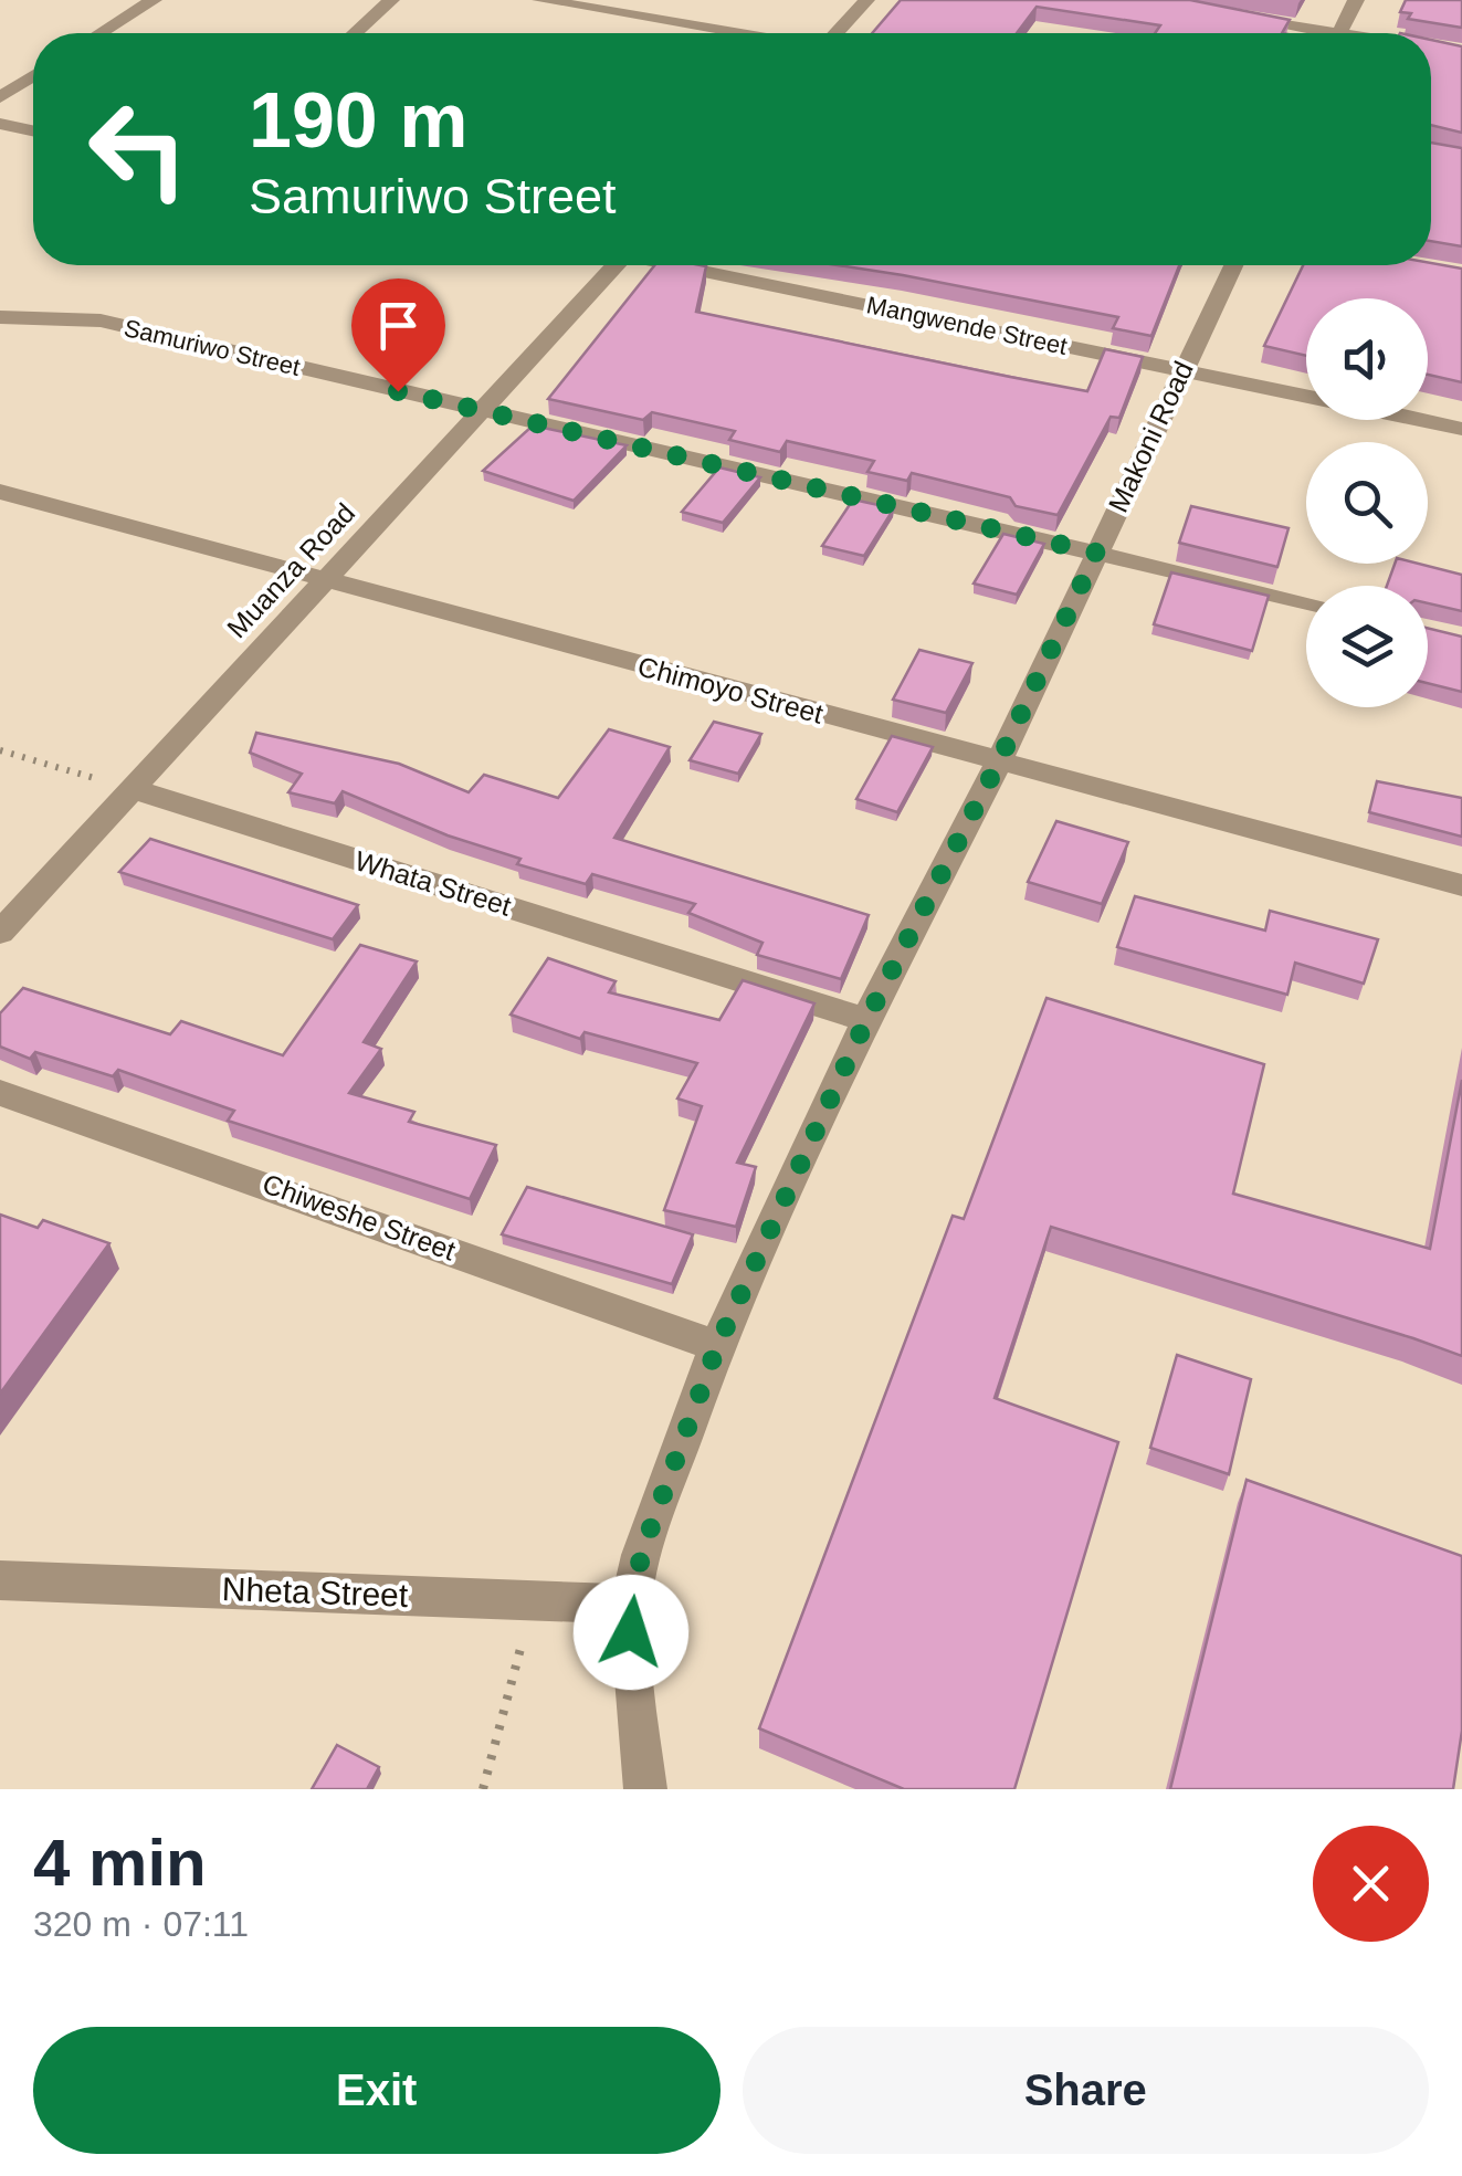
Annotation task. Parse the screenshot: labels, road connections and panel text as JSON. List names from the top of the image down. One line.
{"streets":{"street":["Mangwende Street","Samuriwo Street","Makoni Road","Muanza Road","Chimoyo Street","Whata Street","Chiweshe Street","Nheta Street"]},"crossings":[["Mangwende Street","Makoni Road"],["Samuriwo Street","Makoni Road"],["Samuriwo Street","Muanza Road"],["Makoni Road","Chimoyo Street"],["Makoni Road","Whata Street"],["Makoni Road","Chiweshe Street"],["Makoni Road","Nheta Street"],["Muanza Road","Chimoyo Street"],["Muanza Road","Whata Street"]],"page":{"turn":["190 m","Samuriwo Street"],"heading":["4 min","320 m · 07:11"],"buttons":["Exit","Share"]}}
